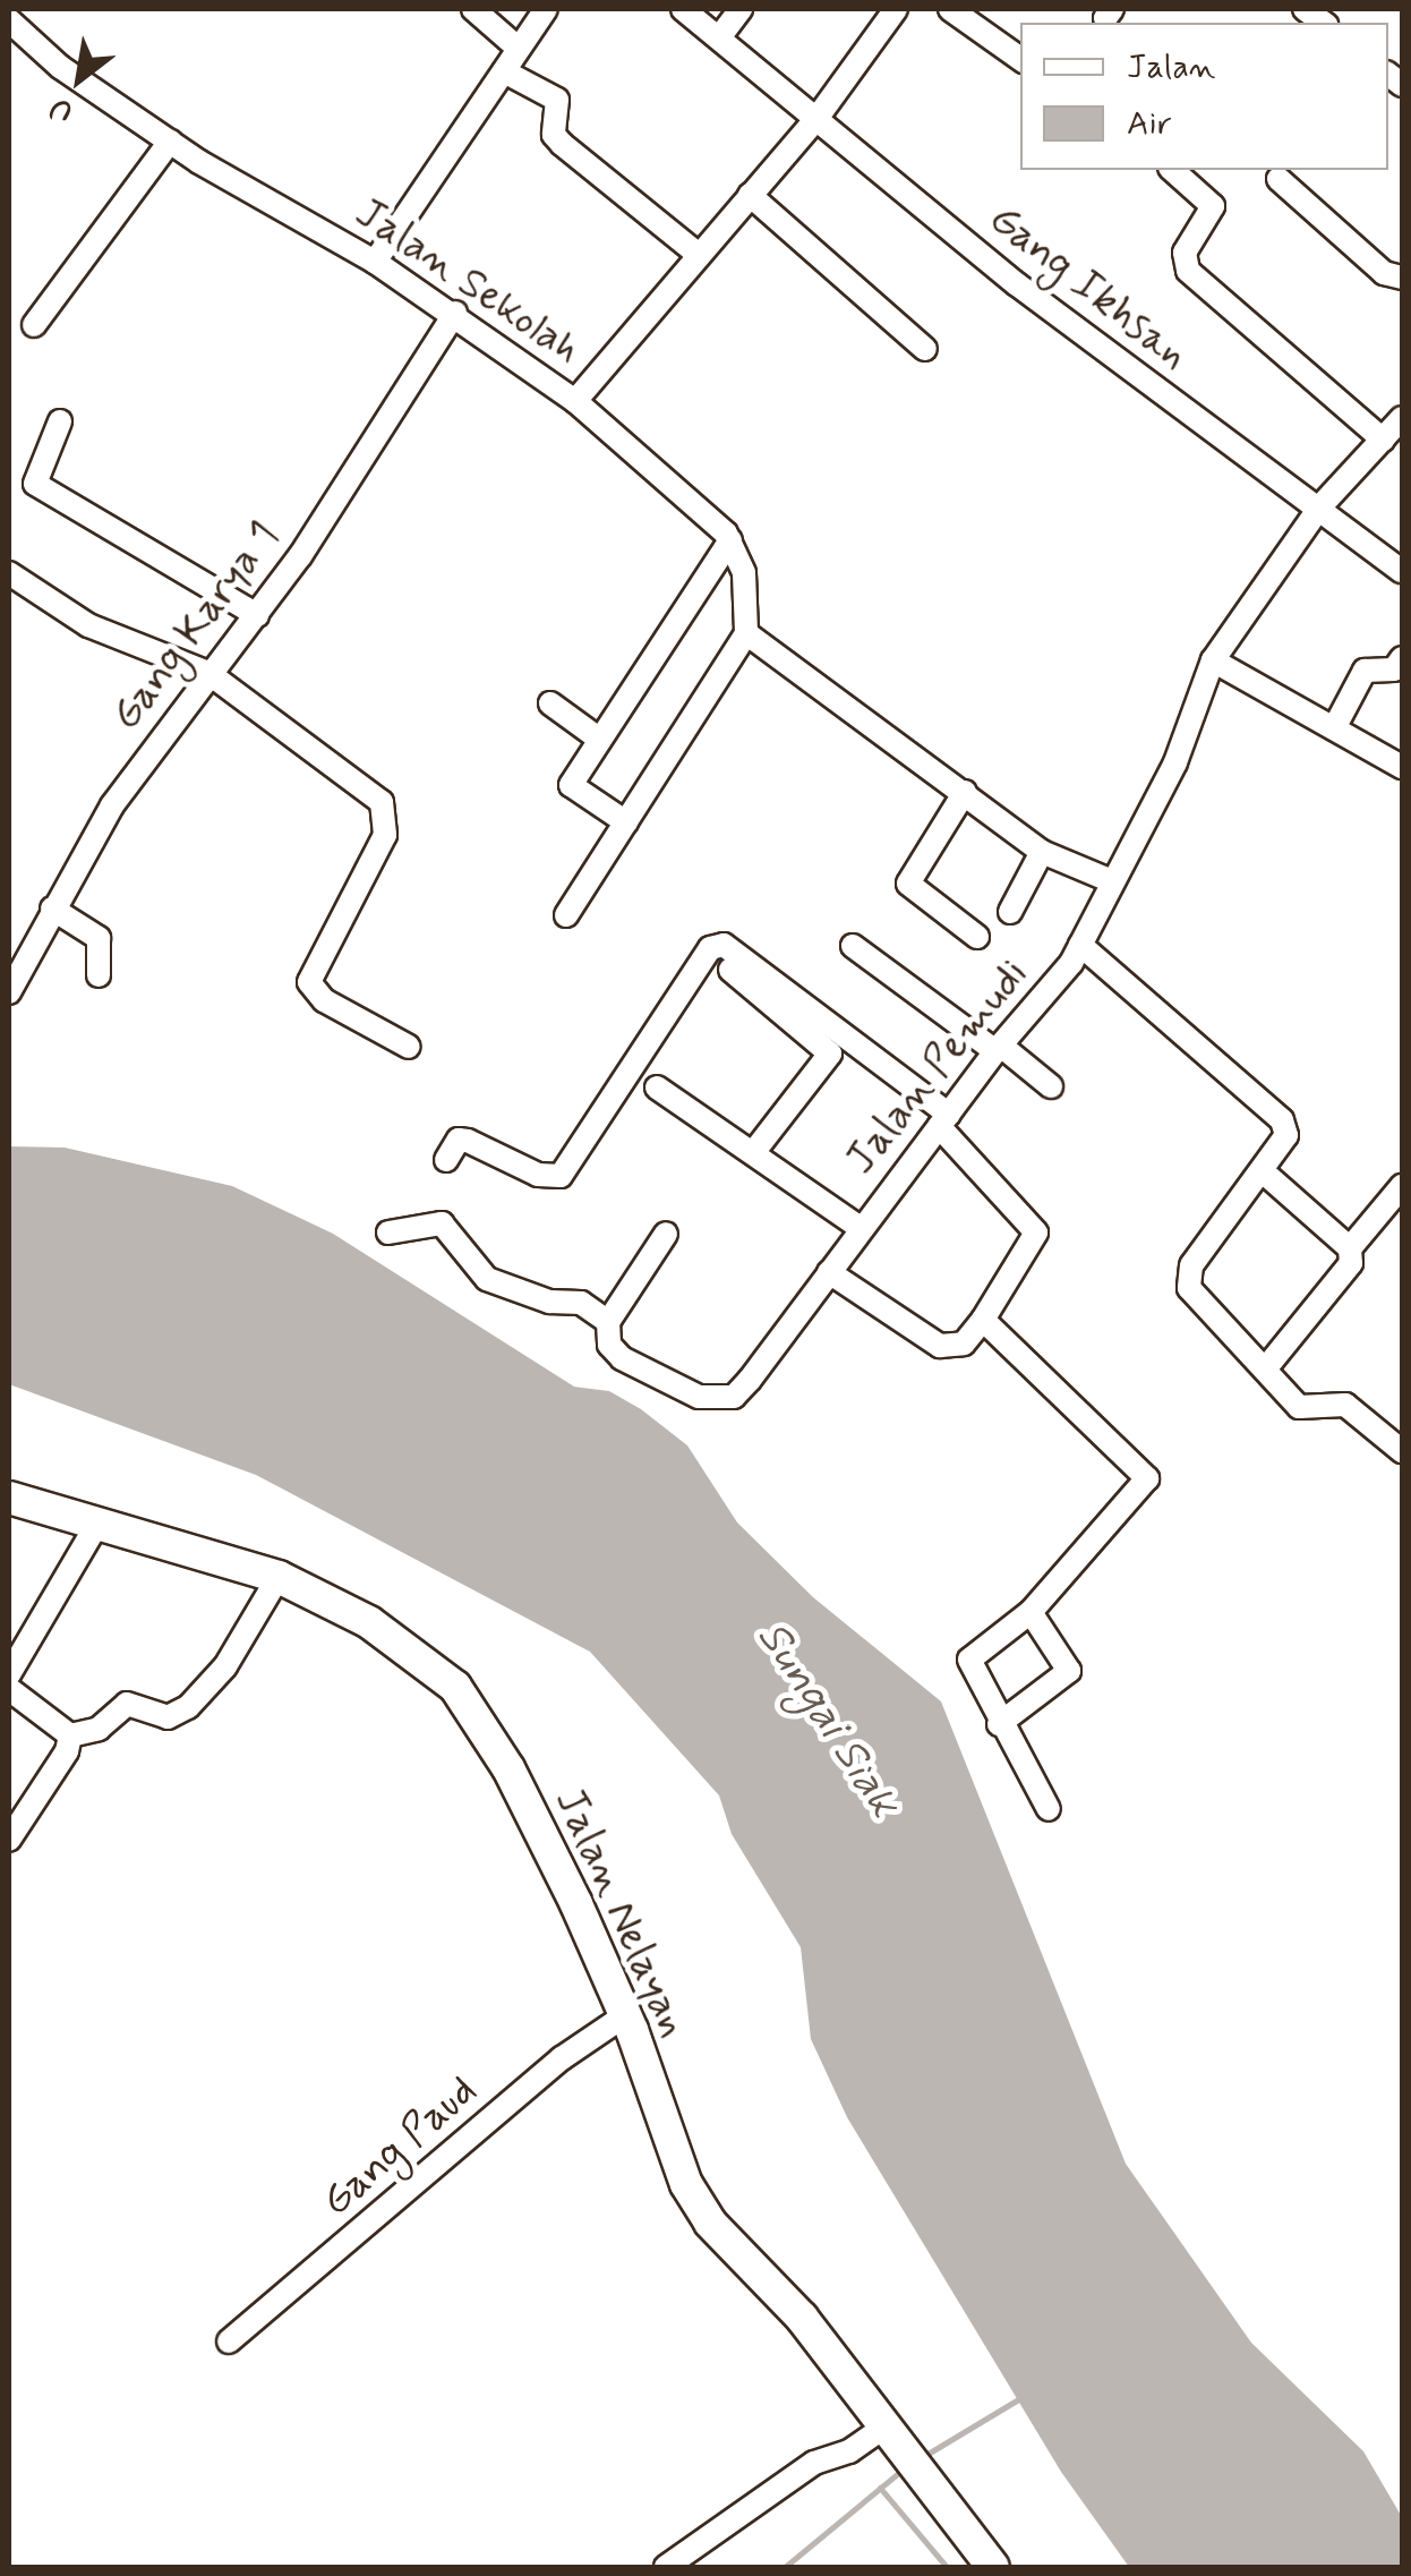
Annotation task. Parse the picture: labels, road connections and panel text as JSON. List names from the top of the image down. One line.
{"streets":{"main road":["Jalan Nelayan"],"street":["Jalan Sekolah","Gang Ikhsan","Gang Karya 1","Jalan Pemudi","Gang Paud"]},"crossings":[["Jalan Sekolah","Gang Ikhsan"],["Jalan Sekolah","Gang Karya 1"],["Gang Ikhsan","Jalan Pemudi"],["Jalan Nelayan","Gang Paud"]],"water":["Sungai Siak"],"legend":["Jalan","Air"],"north":"bottom left"}
